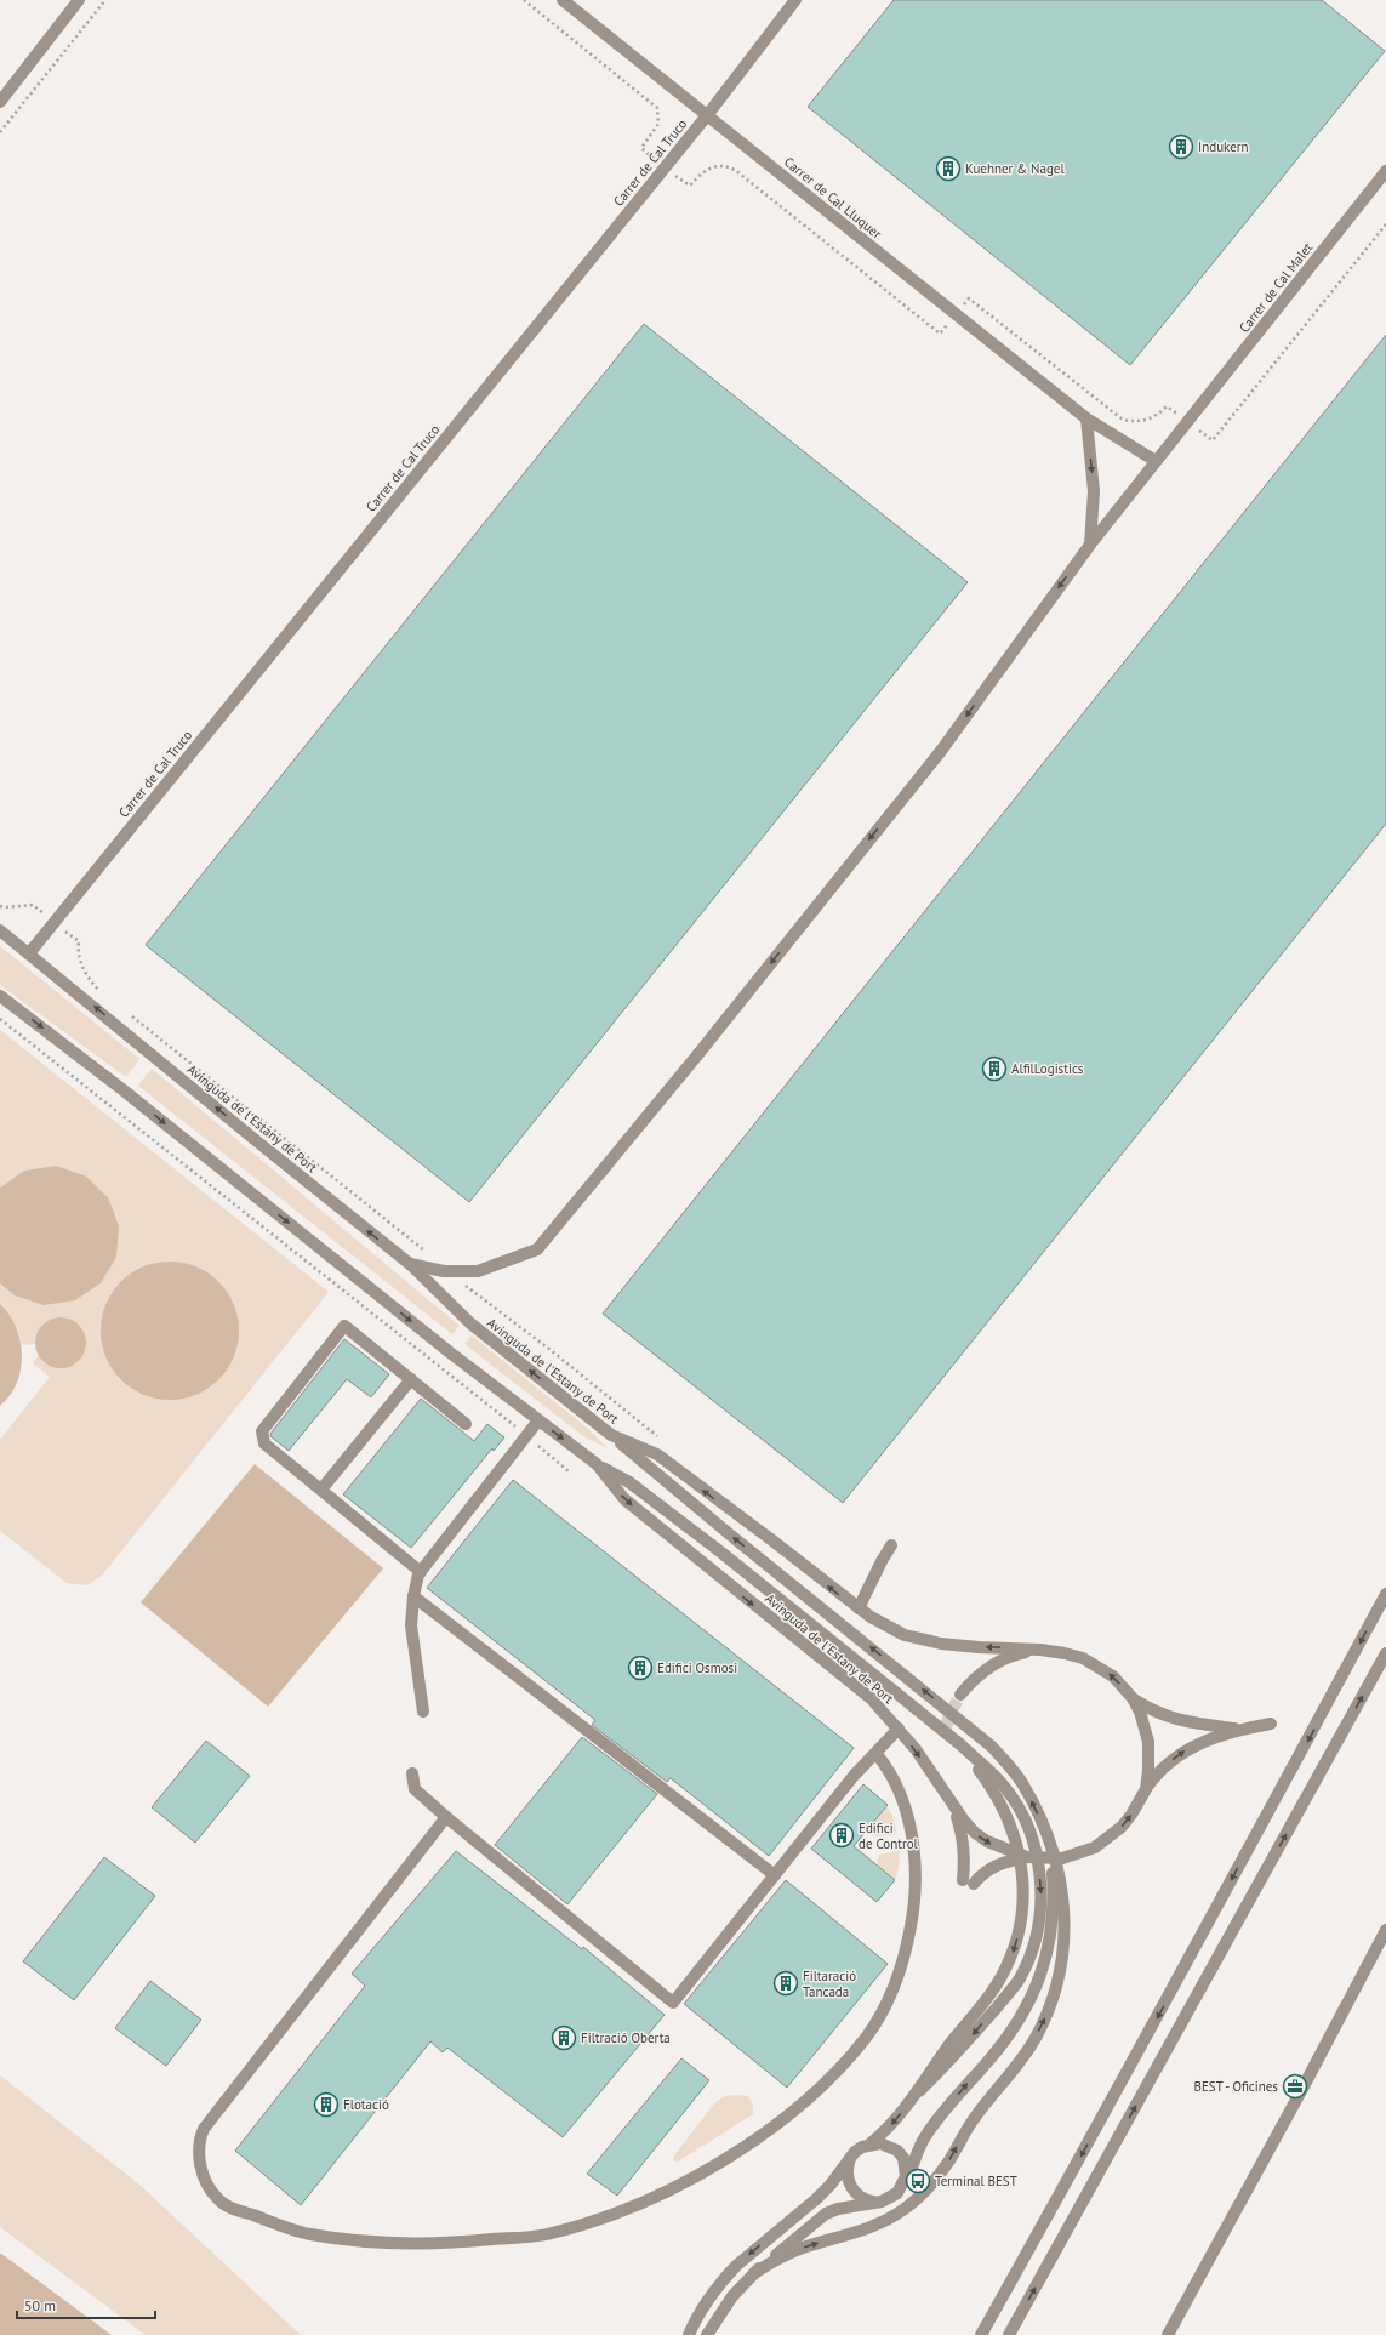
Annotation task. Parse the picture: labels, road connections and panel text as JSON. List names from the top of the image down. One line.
{"streets":{"street":["Carrer de Cal Truco","Carrer de Cal Lluquer","Carrer de Cal Malet","Avinguda de l'Estany de Port"]},"crossings":[["Carrer de Cal Truco","Carrer de Cal Lluquer"],["Carrer de Cal Truco","Avinguda de l'Estany de Port"],["Carrer de Cal Lluquer","Carrer de Cal Malet"],["Carrer de Cal Malet","Avinguda de l'Estany de Port"]],"one_way":["Carrer de Cal Malet"],"places":{"building":["Indukern","Kuehner & Nagel","AlfilLogistics","Edifici Osmosi","Edifici de Control","Filtaració Tancada","Filtració Oberta","Flotació"],"office":["BEST - Oficines"],"bus stop":["Terminal BEST"]},"scale_bar":"50 m"}
